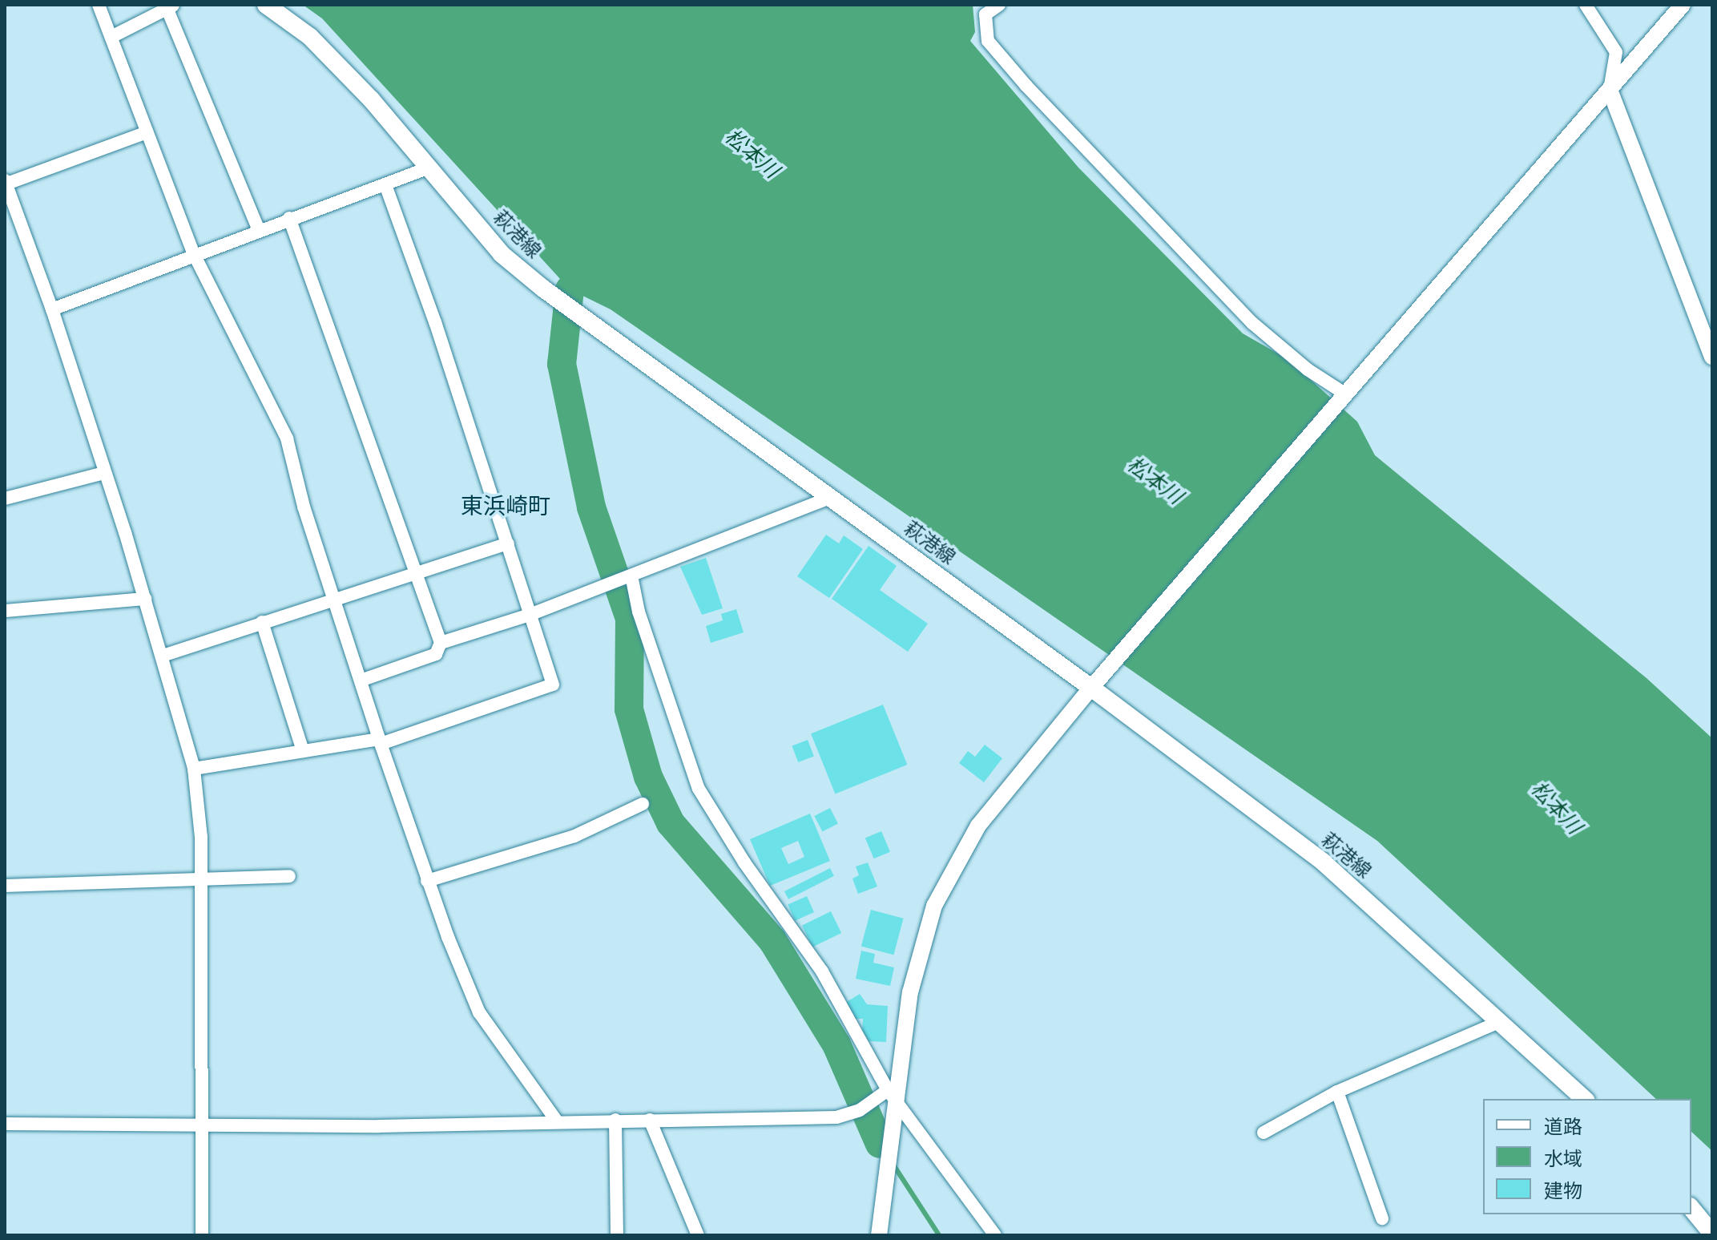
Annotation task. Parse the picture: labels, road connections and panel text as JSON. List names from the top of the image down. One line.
{"streets":{"main road":["萩港線"]},"districts":["東浜崎町"],"water":["松本川"],"legend":["道路","水域","建物"]}
